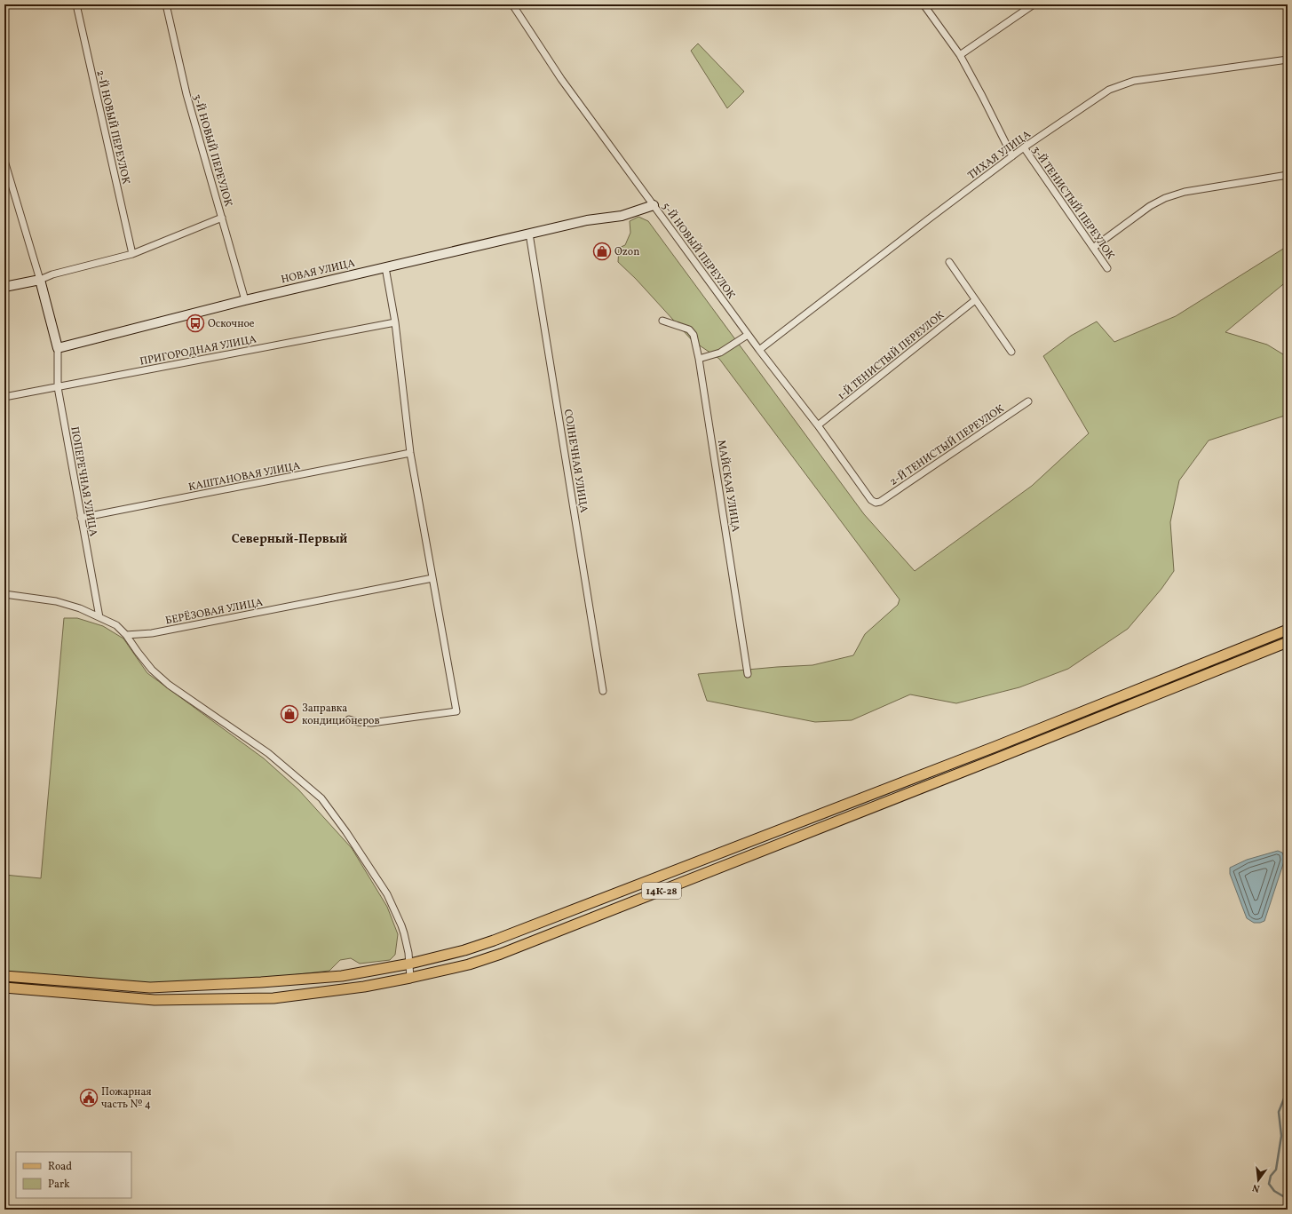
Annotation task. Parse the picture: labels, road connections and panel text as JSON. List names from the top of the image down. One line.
{"streets":{"main road":["14К-28"],"street":["2-Й НОВЫЙ ПЕРЕУЛОК","3-Й НОВЫЙ ПЕРЕУЛОК","ТИХАЯ УЛИЦА","3-Й ТЕНИСТЫЙ ПЕРЕУЛОК","5-Й НОВЫЙ ПЕРЕУЛОК","НОВАЯ УЛИЦА","ПРИГОРОДНАЯ УЛИЦА","1-Й ТЕНИСТЫЙ ПЕРЕУЛОК","2-Й ТЕНИСТЫЙ ПЕРЕУЛОК","СОЛНЕЧНАЯ УЛИЦА","КАШТАНОВАЯ УЛИЦА","ПОПЕРЕЧНАЯ УЛИЦА","МАЙСКАЯ УЛИЦА","БЕРЁЗОВАЯ УЛИЦА"]},"crossings":[["3-Й НОВЫЙ ПЕРЕУЛОК","НОВАЯ УЛИЦА"],["ТИХАЯ УЛИЦА","3-Й ТЕНИСТЫЙ ПЕРЕУЛОК"],["ТИХАЯ УЛИЦА","5-Й НОВЫЙ ПЕРЕУЛОК"],["5-Й НОВЫЙ ПЕРЕУЛОК","НОВАЯ УЛИЦА"],["5-Й НОВЫЙ ПЕРЕУЛОК","1-Й ТЕНИСТЫЙ ПЕРЕУЛОК"],["5-Й НОВЫЙ ПЕРЕУЛОК","2-Й ТЕНИСТЫЙ ПЕРЕУЛОК"],["НОВАЯ УЛИЦА","СОЛНЕЧНАЯ УЛИЦА"],["НОВАЯ УЛИЦА","ПОПЕРЕЧНАЯ УЛИЦА"],["ПРИГОРОДНАЯ УЛИЦА","ПОПЕРЕЧНАЯ УЛИЦА"],["КАШТАНОВАЯ УЛИЦА","ПОПЕРЕЧНАЯ УЛИЦА"]],"districts":["Северный-Первый"],"places":{"shop":["Ozon","Заправка кондиционеров"],"bus stop":["Оскочное"],"public building":["Пожарная часть № 4"]},"legend":["Road","Park"],"north":"bottom"}
